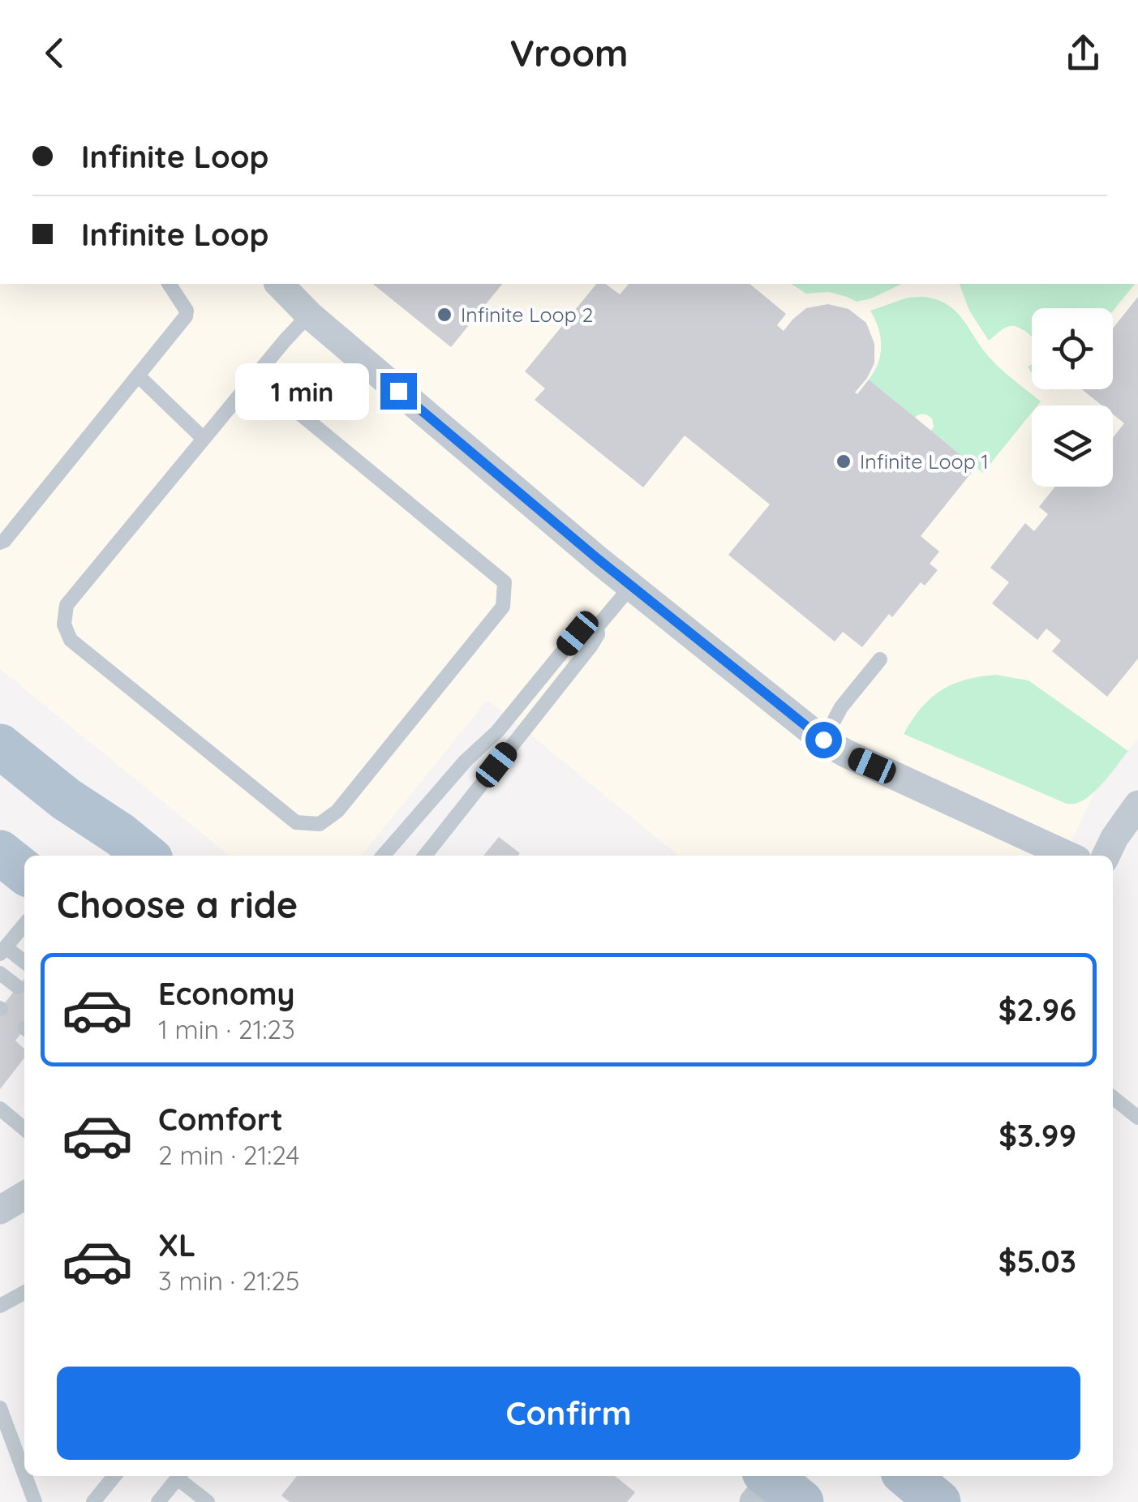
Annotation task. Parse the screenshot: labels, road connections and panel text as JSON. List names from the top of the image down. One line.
{"places":["Infinite Loop 2","Infinite Loop 1"],"page":{"header":"Vroom","banner":["Infinite Loop","Infinite Loop"],"bubble":"1 min","heading":"Choose a ride","list":[{"name":"Economy","note":"1 min · 21:23","value":"$2.96"},{"name":"Comfort","note":"2 min · 21:24","value":"$3.99"},{"name":"XL","note":"3 min · 21:25","value":"$5.03"}],"buttons":"Confirm"}}
